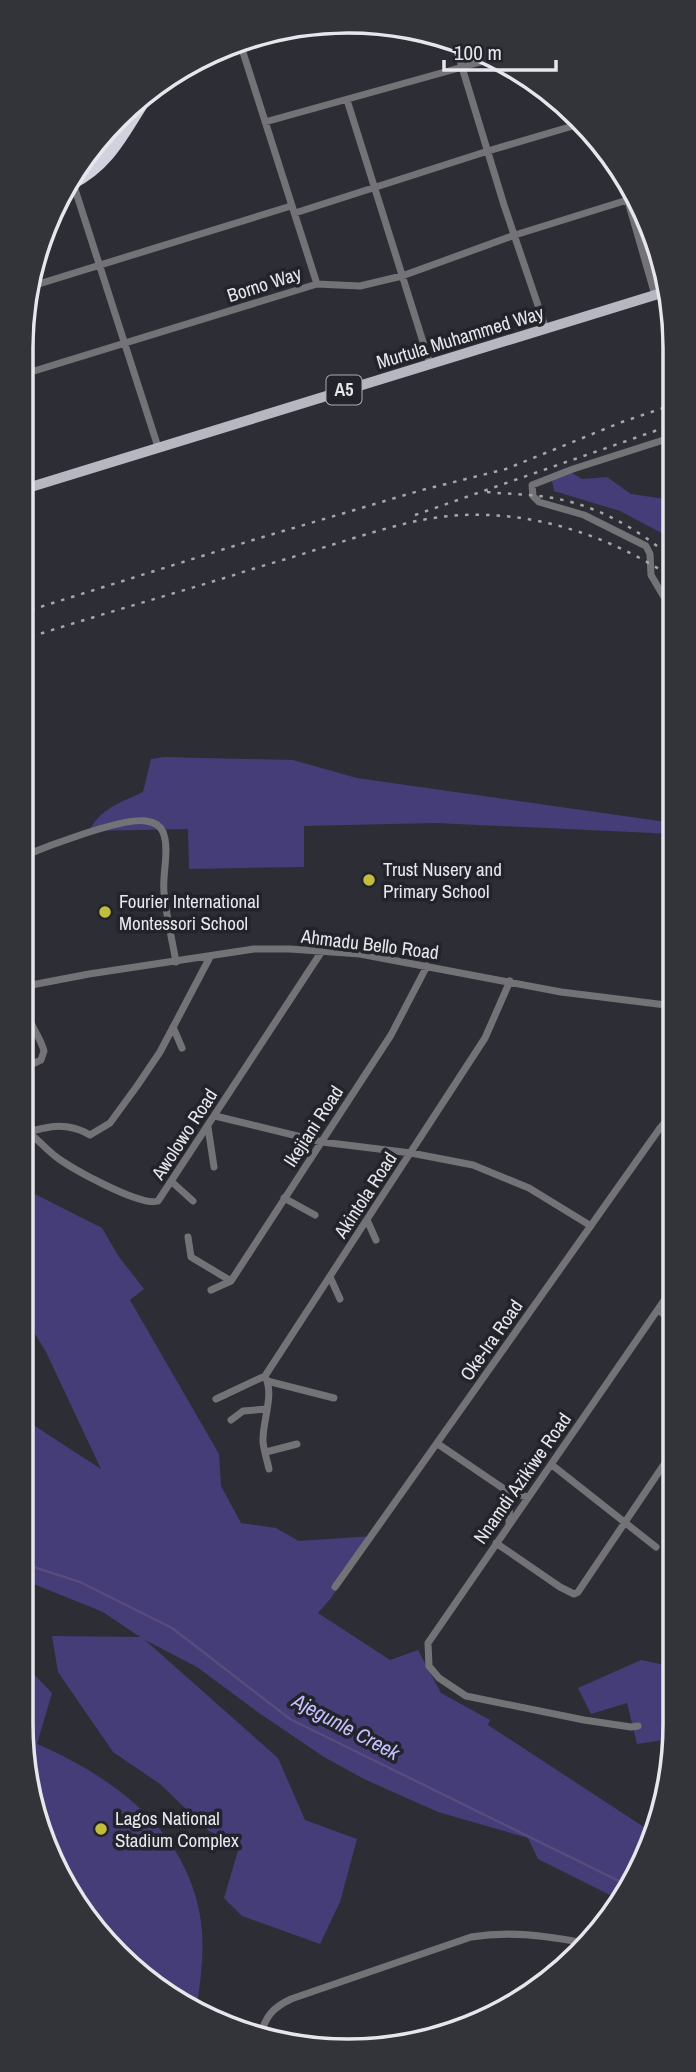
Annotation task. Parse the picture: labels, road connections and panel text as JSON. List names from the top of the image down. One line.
{"streets":{"main road":["Murtula Muhammed Way","A5"],"street":["Borno Way","Ahmadu Bello Road","Ikejiani Road","Awolowo Road","Akintola Road","Oke-Ira Road","Nnamdi Azikiwe Road"]},"crossings":[["Ahmadu Bello Road","Ikejiani Road"],["Ahmadu Bello Road","Awolowo Road"],["Ahmadu Bello Road","Akintola Road"]],"water":["Ajegunle Creek"],"places":["Trust Nusery and Primary School","Fourier International Montessori School","Lagos National Stadium Complex"],"scale_bar":"100 m"}
